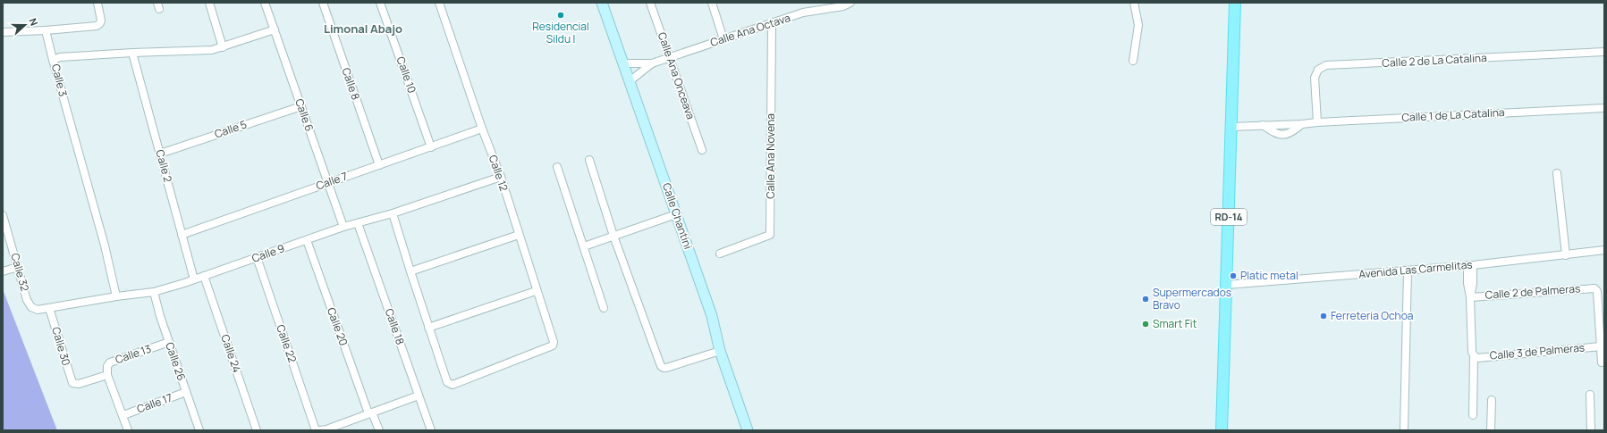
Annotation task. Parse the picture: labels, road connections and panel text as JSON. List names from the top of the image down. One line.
{"streets":{"main road":["RD-14"],"street":["Calle Ana Octava","Calle 2 de La Catalina","Calle 10","Calle Ana Onceava","Calle 3","Calle 8","Calle 6","Calle 1 de La Catalina","Calle 5","Calle Ana Novena","Calle 2","Calle 12","Calle 7","Calle Chantini","Calle 9","Avenida Las Carmelitas","Calle 32","Calle 2 de Palmeras","Calle 20","Calle 18","Calle 22","Calle 30","Calle 3 de Palmeras","Calle 24","Calle 13","Calle 26","Calle 17"]},"crossings":[["Calle Ana Octava","Calle Ana Onceava"],["Calle Ana Octava","Calle Ana Novena"],["Calle Ana Octava","Calle Chantini"],["Calle 2 de La Catalina","Calle 1 de La Catalina"],["Calle 10","Calle 7"],["Calle 3","Calle 6"],["Calle 3","Calle 2"],["Calle 3","Calle 9"],["Calle 8","Calle 7"],["Calle 6","Calle 5"],["Calle 6","Calle 7"],["Calle 6","Calle 9"],["Calle 1 de La Catalina","RD-14"],["Calle 5","Calle 2"],["Calle 2","Calle 7"],["Calle 2","Calle 9"],["Calle 12","Calle 7"],["Calle 12","Calle 9"],["RD-14","Avenida Las Carmelitas"],["Calle 9","Calle 32"],["Calle 9","Calle 20"],["Calle 9","Calle 18"],["Calle 9","Calle 22"],["Calle 9","Calle 30"],["Calle 9","Calle 24"],["Calle 9","Calle 26"],["Calle 2 de Palmeras","Calle 3 de Palmeras"],["Calle 30","Calle 13"],["Calle 13","Calle 26"],["Calle 26","Calle 17"]],"districts":["Limonal Abajo"],"places":["Residencial Sildu I","Platic metal","Supermercados Bravo","Ferreteria Ochoa","Smart Fit"],"north":"right"}
